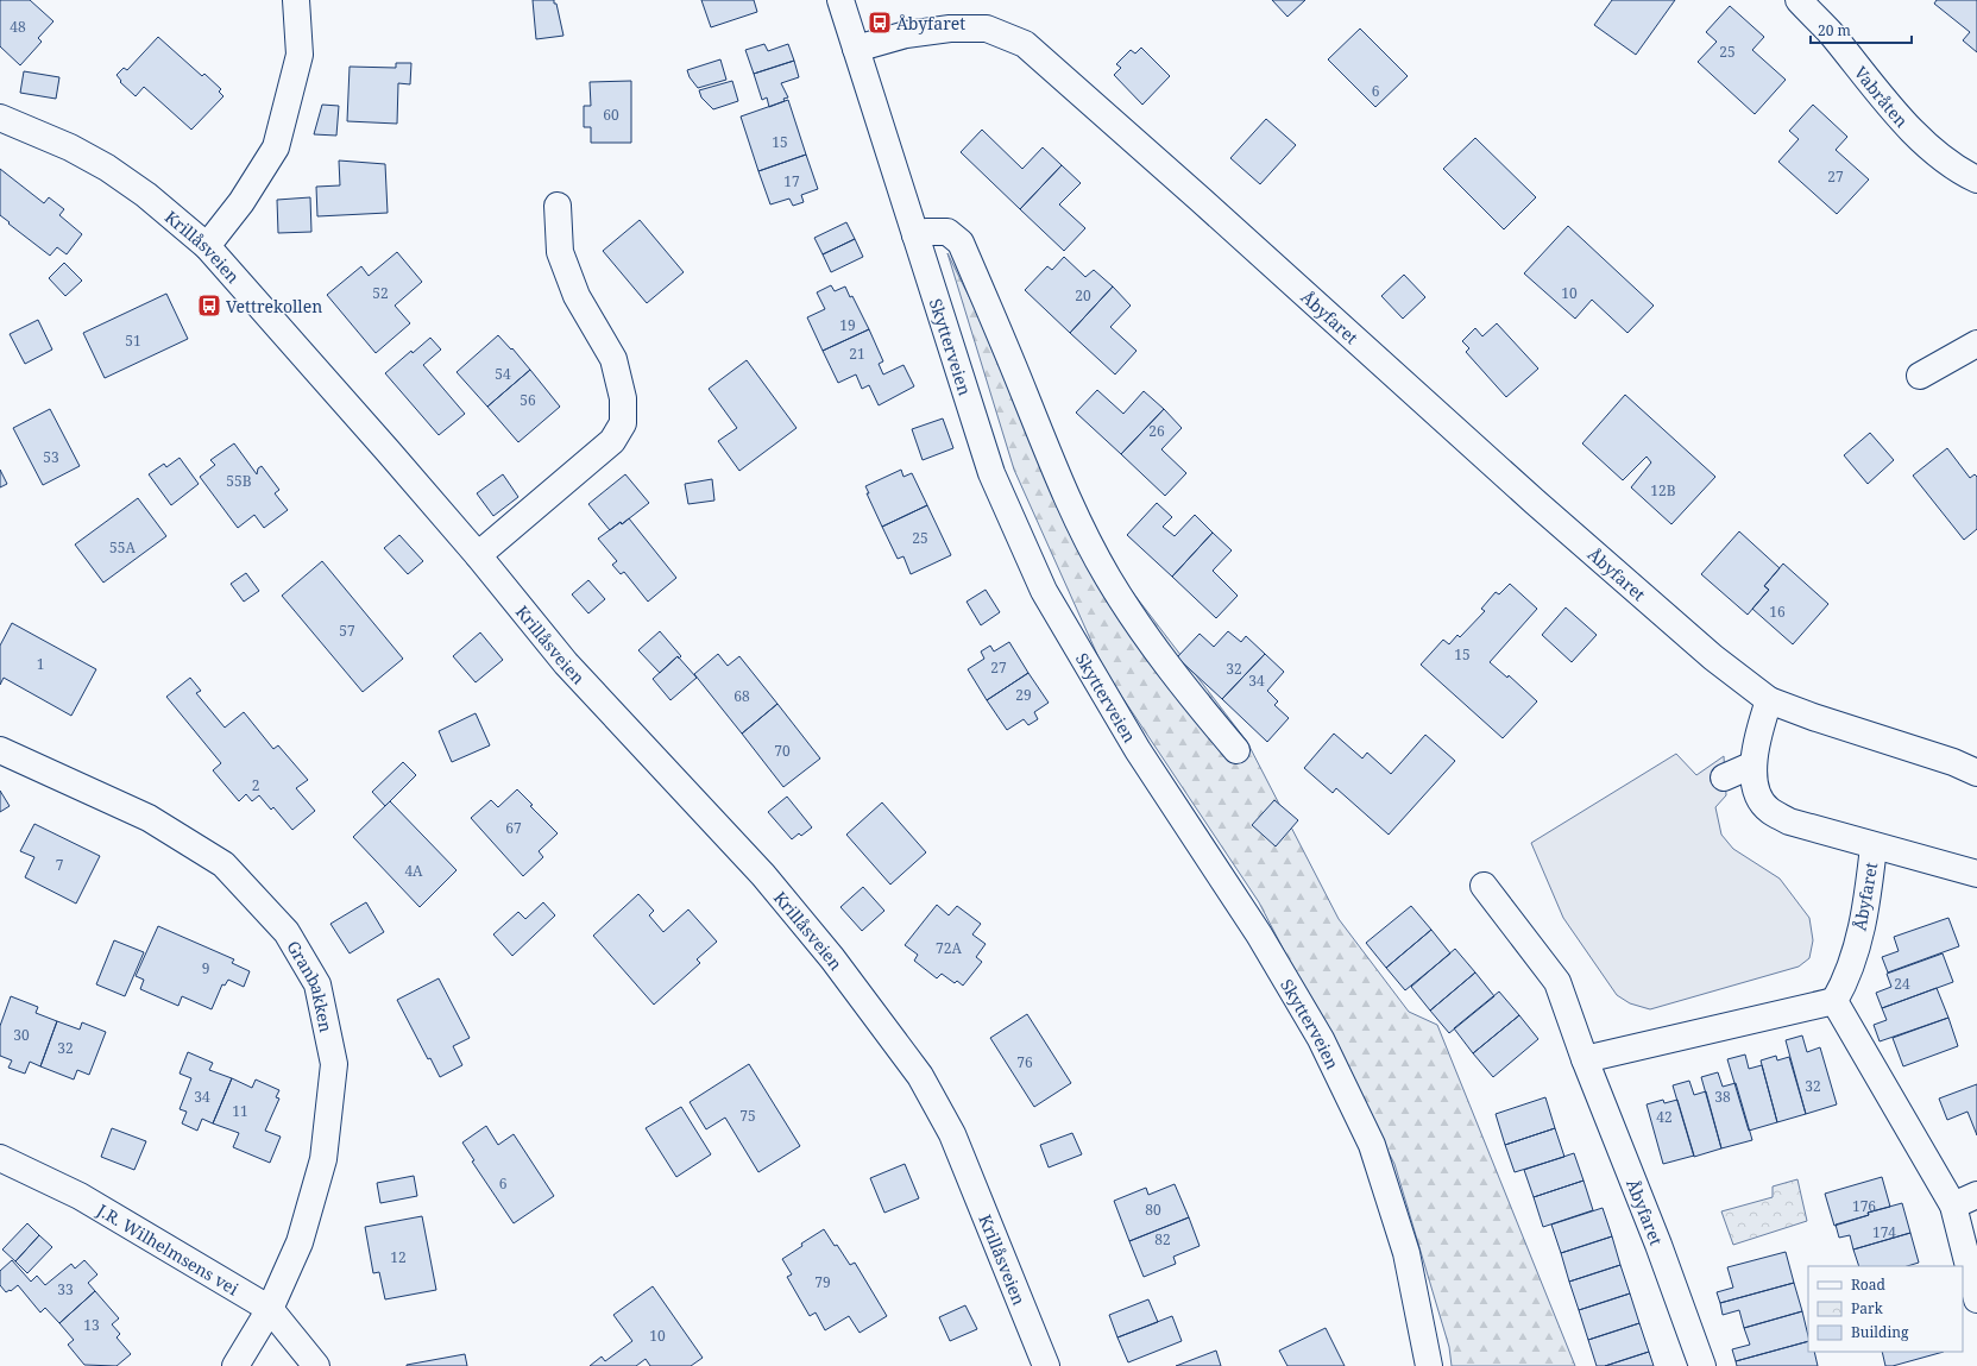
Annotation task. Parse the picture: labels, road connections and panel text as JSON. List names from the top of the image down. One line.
{"streets":{"street":["Vabråten","Krillåsveien","Åbyfaret","Skytterveien","Granbakken","J.R. Wilhelmsens vei"]},"crossings":[["Åbyfaret","Skytterveien"],["Granbakken","J.R. Wilhelmsens vei"]],"places":{"bus stop":["Åbyfaret","Vettrekollen"]},"house_numbers":["48","25","6","60","15","27","17","52","10","20","19","51","21","54","56","26","53","55B","12B","25","55A","16","57","15","1","27","32","34","29","68","70","2","67","7","4A","72A","9","24","30","32","76","32","34","38","11","75","42","6","176","80","174","82","12","79","33","13","10"],"legend":["Road","Park","Building"],"scale_bar":"20 m"}
